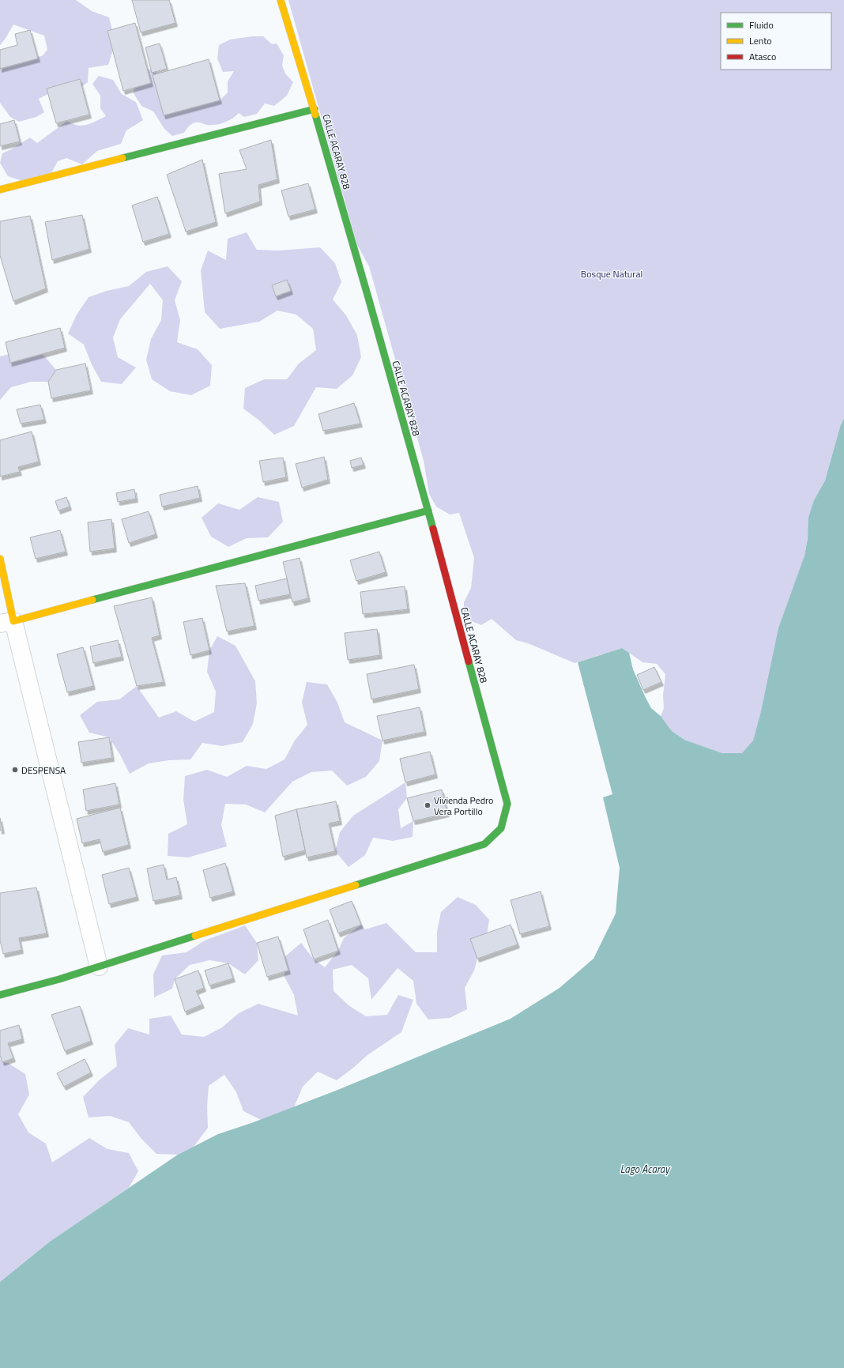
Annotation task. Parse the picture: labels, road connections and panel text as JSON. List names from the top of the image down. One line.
{"streets":{"street":["CALLE ACARAY 828"]},"water":["Lago Acaray"],"parks":["Bosque Natural"],"places":["DESPENSA","Vivienda Pedro Vera Portillo"],"legend":["Fluido","Lento","Atasco"]}
